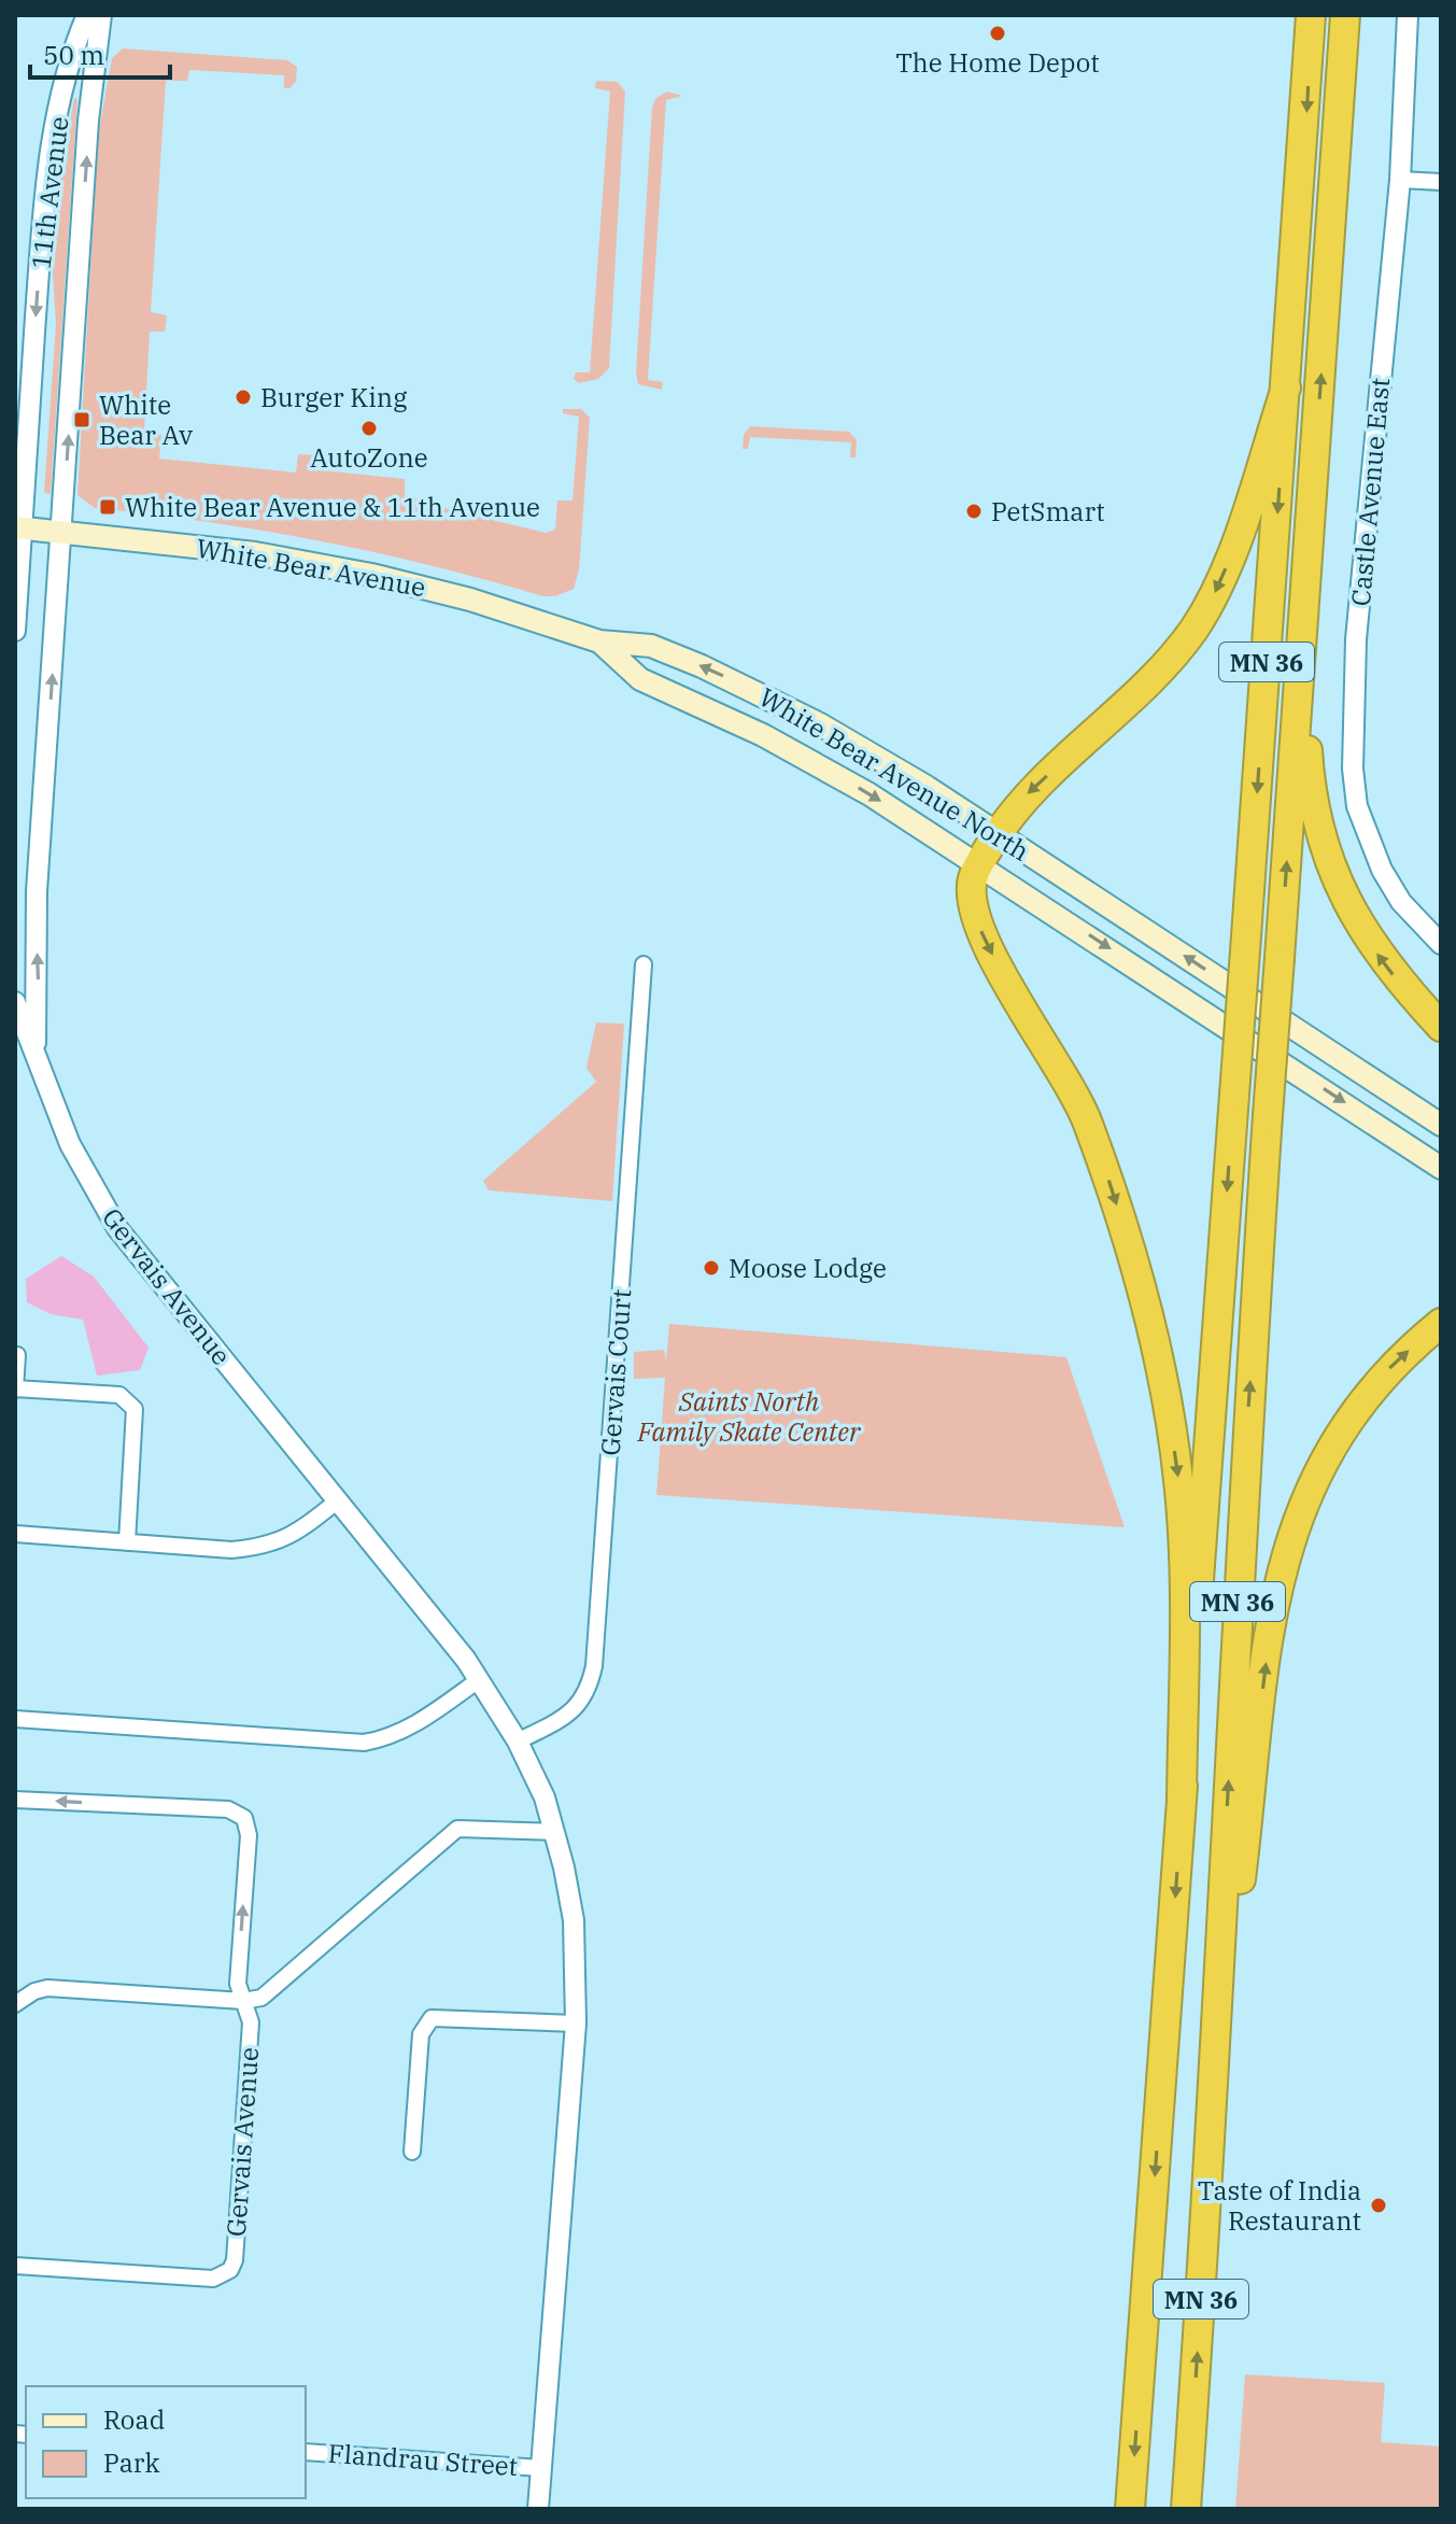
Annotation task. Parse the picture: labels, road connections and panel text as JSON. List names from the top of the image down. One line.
{"streets":{"highway":["MN 36"],"main road":["White Bear Avenue","White Bear Avenue North"],"street":["11th Avenue","Castle Avenue East","Gervais Avenue","Gervais Court","Flandrau Street"]},"crossings":[["11th Avenue","White Bear Avenue"],["11th Avenue","Gervais Avenue"],["White Bear Avenue","White Bear Avenue North"],["White Bear Avenue","Gervais Avenue"],["Gervais Avenue","Gervais Court"],["Gervais Avenue","Flandrau Street"]],"parks":["Saints North Family Skate Center"],"places":{"other":["The Home Depot","Burger King","AutoZone","PetSmart","Moose Lodge","Taste of India Restaurant"],"transit":["White Bear Av","White Bear Avenue & 11th Avenue"]},"legend":["Road","Park"],"scale_bar":"50 m"}
